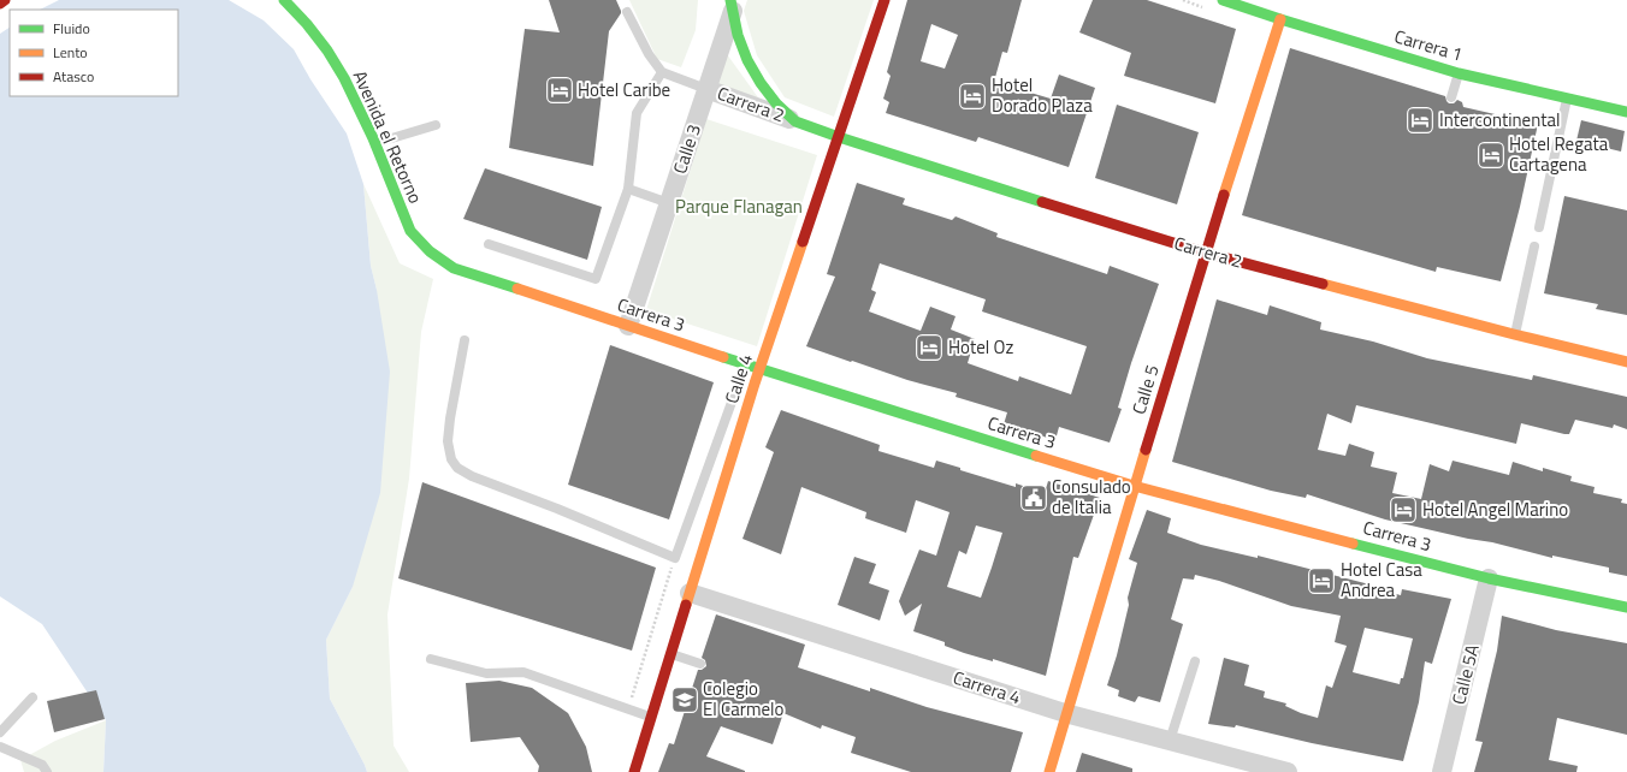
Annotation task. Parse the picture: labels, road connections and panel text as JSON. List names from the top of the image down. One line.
{"streets":{"main road":["Carrera 1","Carrera 2","Avenida el Retorno","Carrera 3","Calle 4","Calle 5"],"street":["Calle 3","Calle 5A","Carrera 4"]},"crossings":[["Carrera 1","Calle 5"],["Carrera 2","Calle 3"],["Carrera 2","Calle 4"],["Carrera 2","Calle 5"],["Avenida el Retorno","Carrera 3"],["Calle 3","Carrera 3"],["Carrera 3","Calle 4"],["Carrera 3","Calle 5"],["Carrera 3","Calle 5A"],["Calle 4","Carrera 4"],["Calle 5","Carrera 4"]],"parks":["Parque Flanagan"],"places":{"hotel":["Hotel Caribe","Hotel Dorado Plaza","Intercontinental","Hotel Regata Cartagena","Hotel Oz","Hotel Angel Marino","Hotel Casa Andrea"],"public building":["Consulado de Italia"],"school or university":["Colegio El Carmelo"]},"legend":["Fluido","Lento","Atasco"]}
